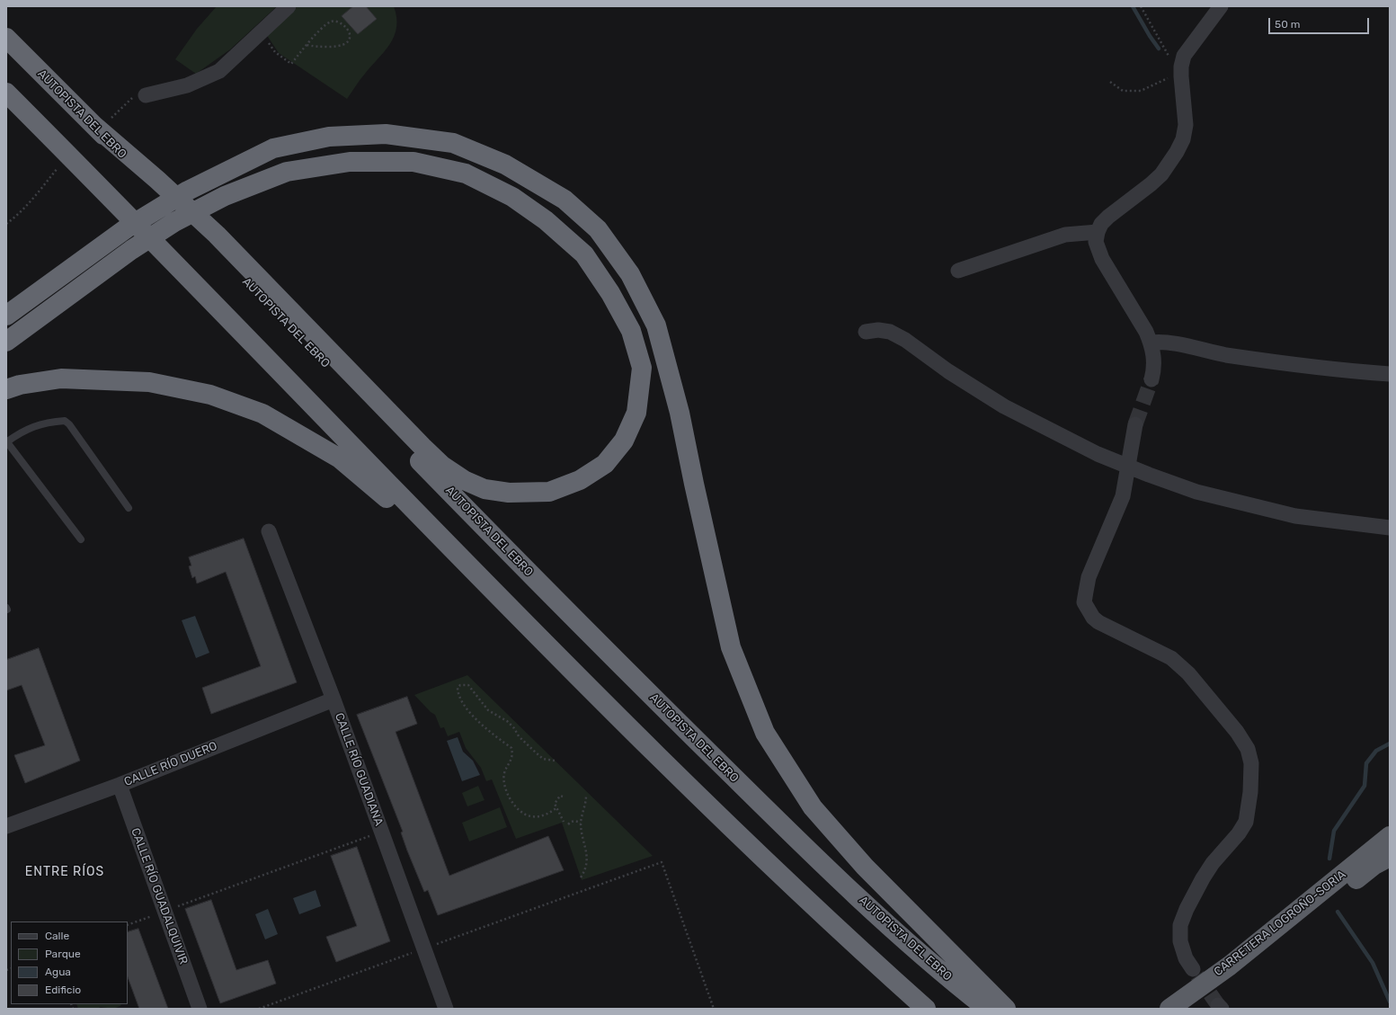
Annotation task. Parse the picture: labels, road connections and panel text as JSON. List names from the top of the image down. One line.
{"streets":{"highway":["AUTOPISTA DEL EBRO","CARRETERA LOGROÑO-SORIA"],"street":["CALLE RÍO DUERO","CALLE RÍO GUADIANA","CALLE RÍO GUADALQUIVIR"]},"crossings":[["CALLE RÍO DUERO","CALLE RÍO GUADIANA"],["CALLE RÍO DUERO","CALLE RÍO GUADALQUIVIR"]],"districts":["ENTRE RÍOS"],"legend":["Calle","Parque","Agua","Edificio"],"scale_bar":"50 m"}
